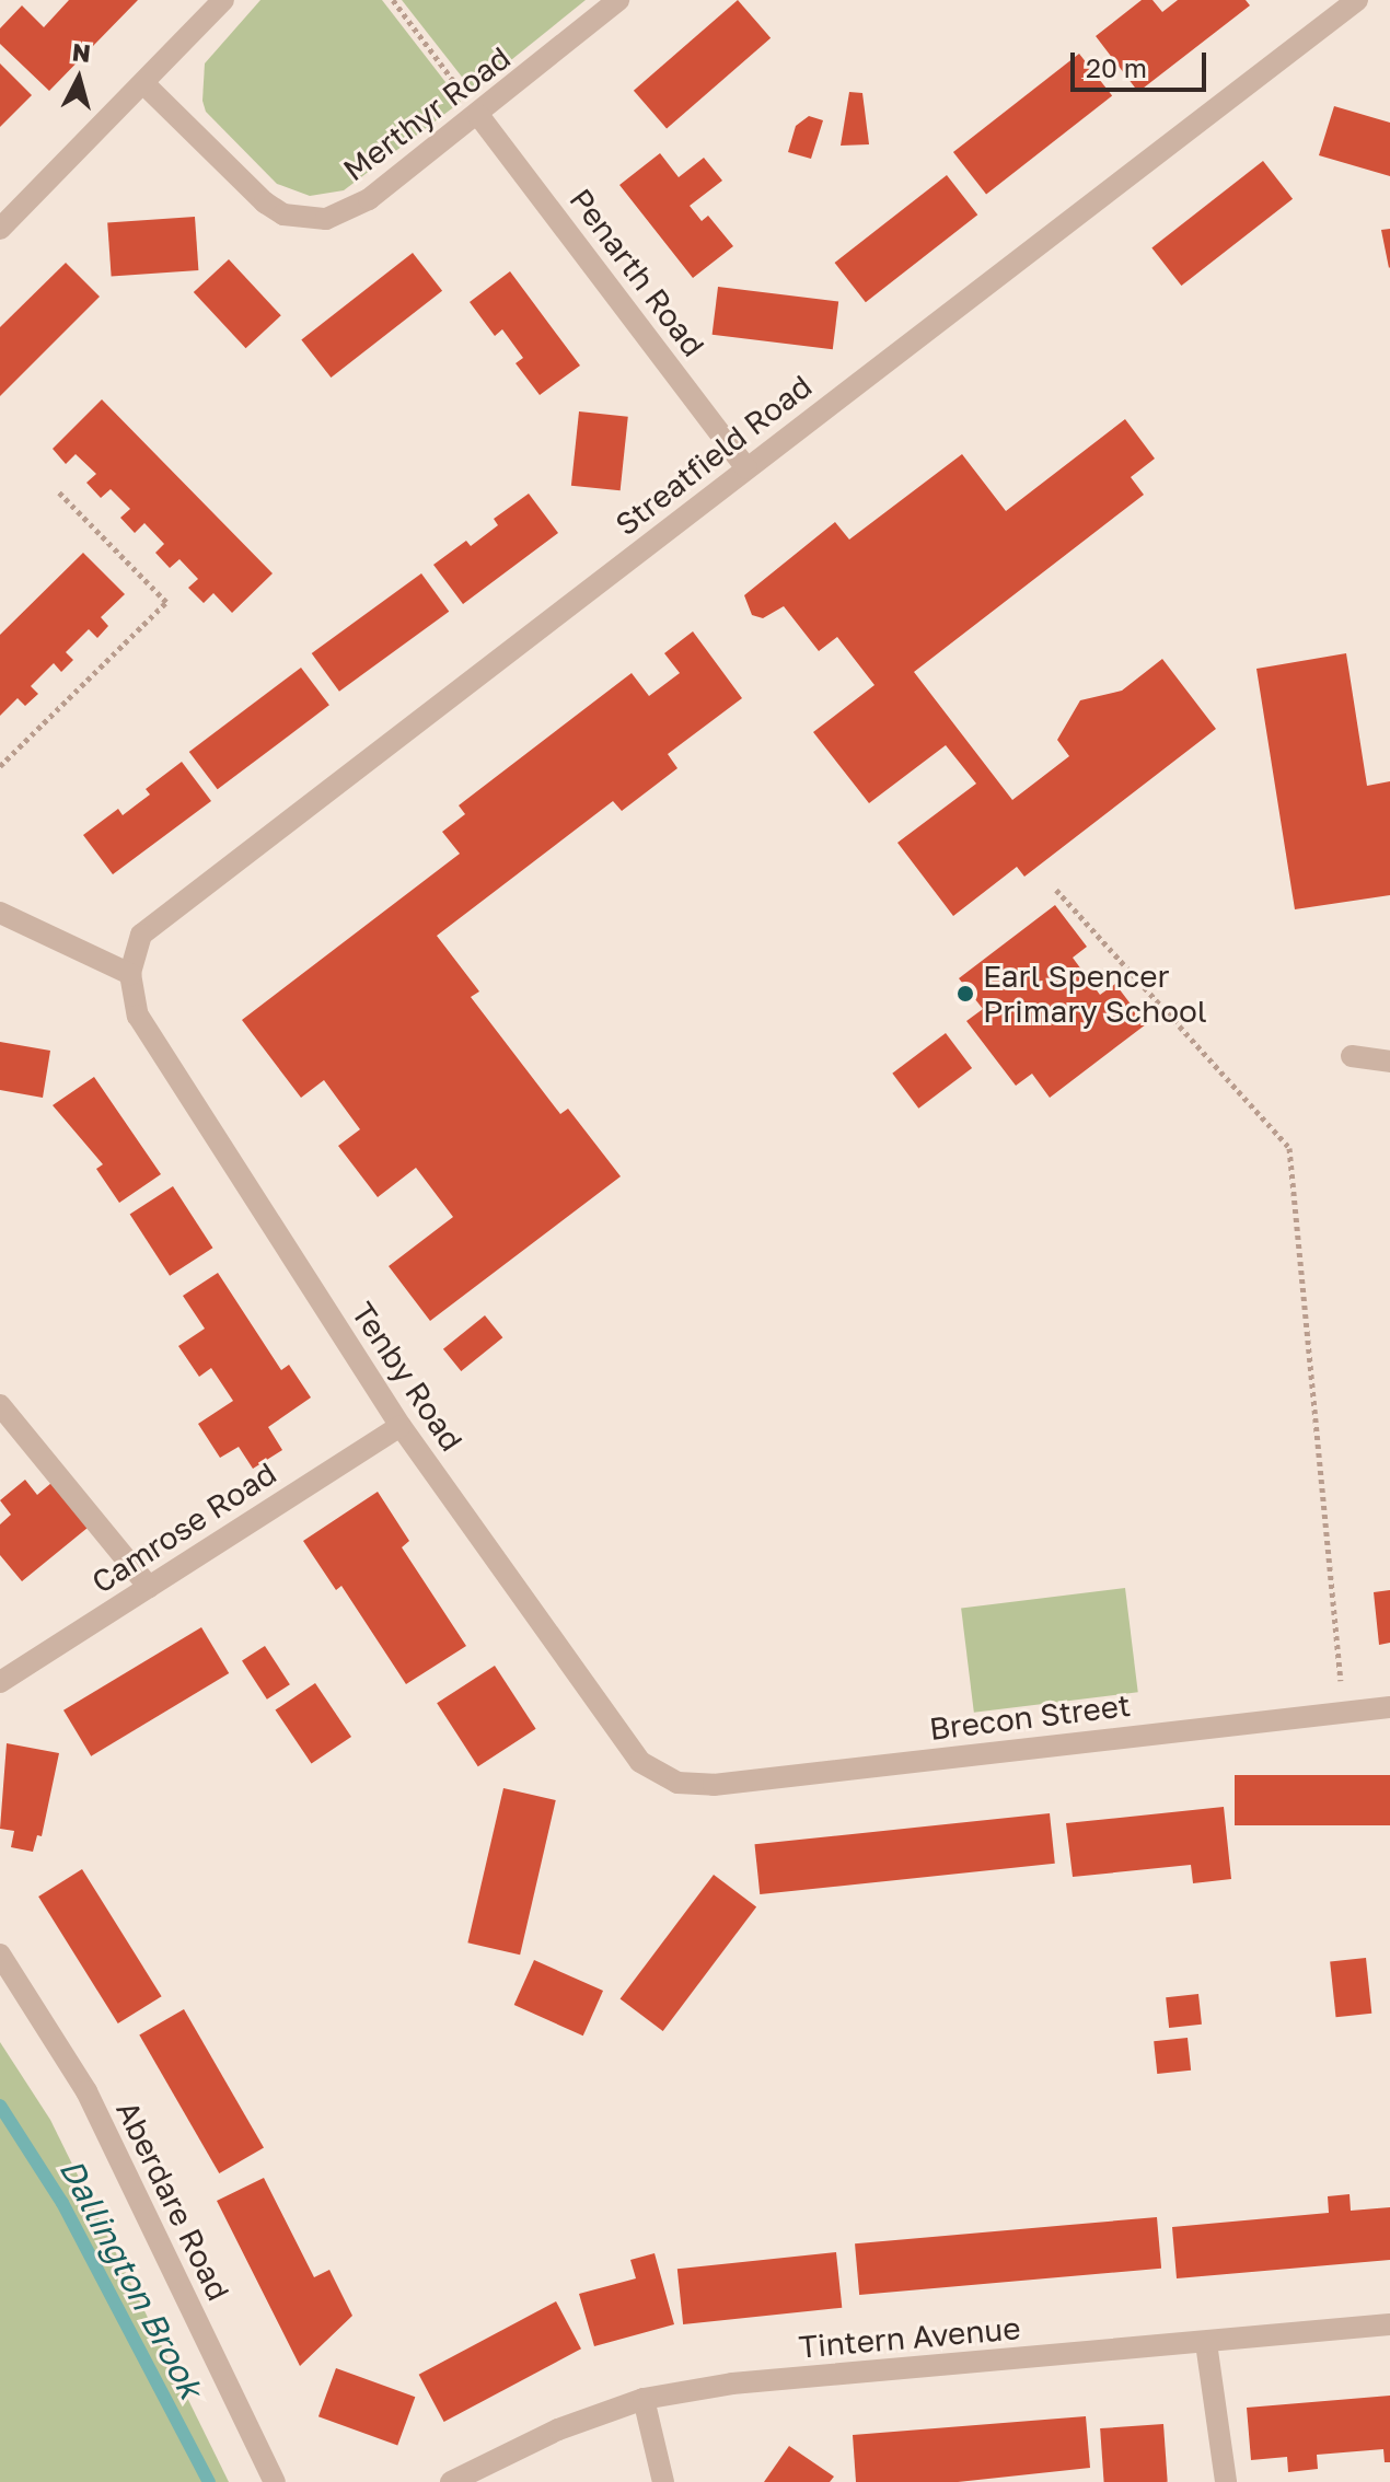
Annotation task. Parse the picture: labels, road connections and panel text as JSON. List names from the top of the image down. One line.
{"streets":{"street":["Merthyr Road","Penarth Road","Streatfield Road","Tenby Road","Camrose Road","Brecon Street","Aberdare Road","Tintern Avenue"]},"crossings":[["Merthyr Road","Penarth Road"],["Penarth Road","Streatfield Road"],["Streatfield Road","Tenby Road"],["Tenby Road","Camrose Road"],["Tenby Road","Brecon Street"]],"water":["Dallington Brook"],"places":["Earl Spencer Primary School"],"scale_bar":"20 m","north":"top"}
